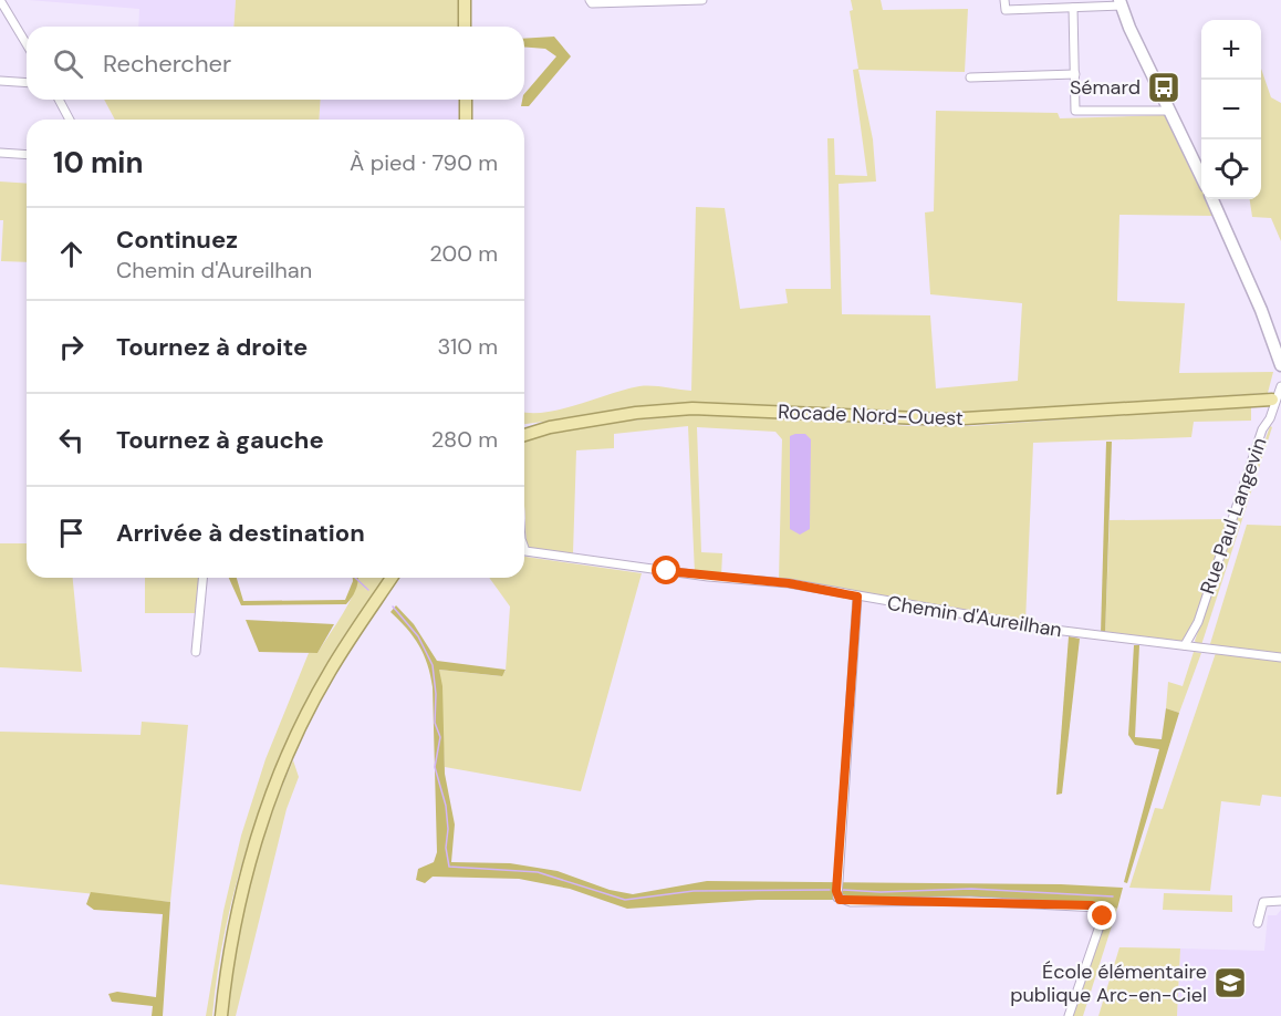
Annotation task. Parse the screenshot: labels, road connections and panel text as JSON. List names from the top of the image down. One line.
{"streets":{"main road":["Rocade Nord-Ouest"],"street":["Rue Paul Langevin","Chemin d'Aureilhan"]},"crossings":[["Rue Paul Langevin","Chemin d'Aureilhan"]],"places":{"bus stop":["Sémard"],"school or university":["École élémentaire publique Arc-en-Ciel"]},"page":{"map_buttons":["+","−"],"search":"Rechercher","heading":["10 min","À pied · 790 m"],"list":[["Continuez","Chemin d'Aureilhan","200 m"],["Tournez à droite","310 m"],["Tournez à gauche","280 m"],"Arrivée à destination"]}}
